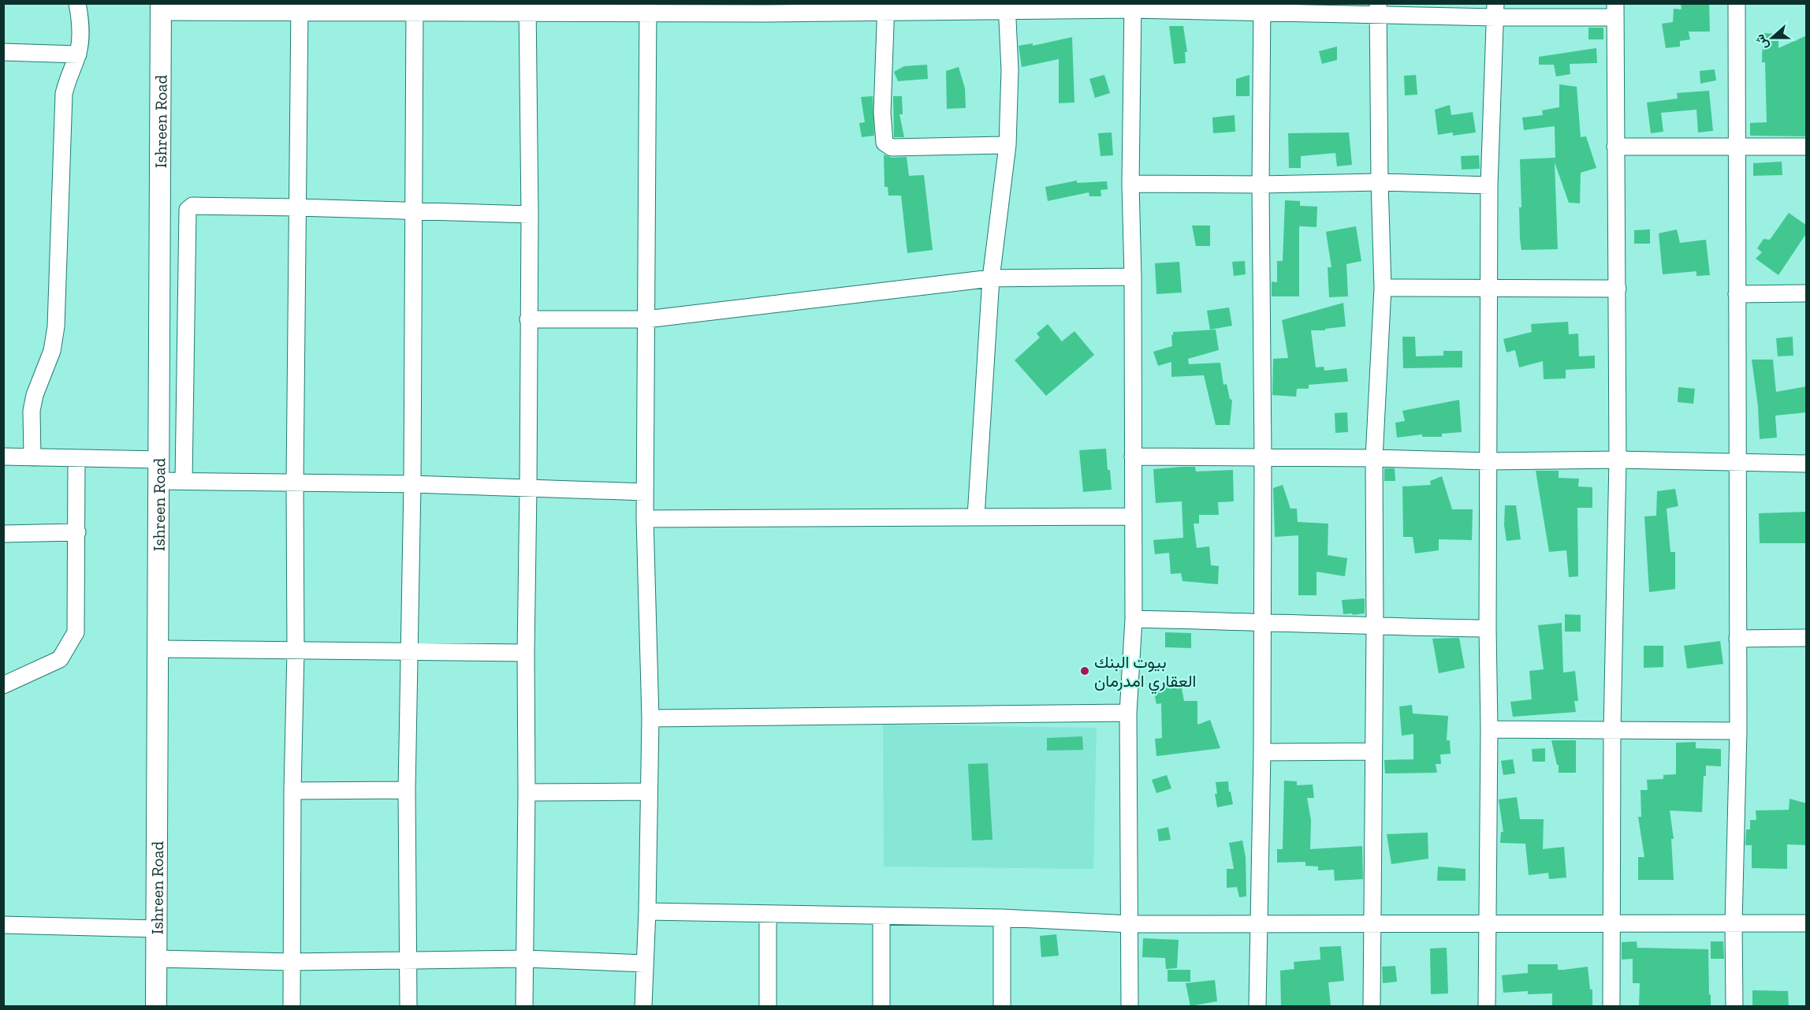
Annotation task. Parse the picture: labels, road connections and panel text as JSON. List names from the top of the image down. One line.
{"streets":{"street":["Ishreen Road"]},"places":["بيوت البنك العقاري امدرمان"],"north":"left"}
